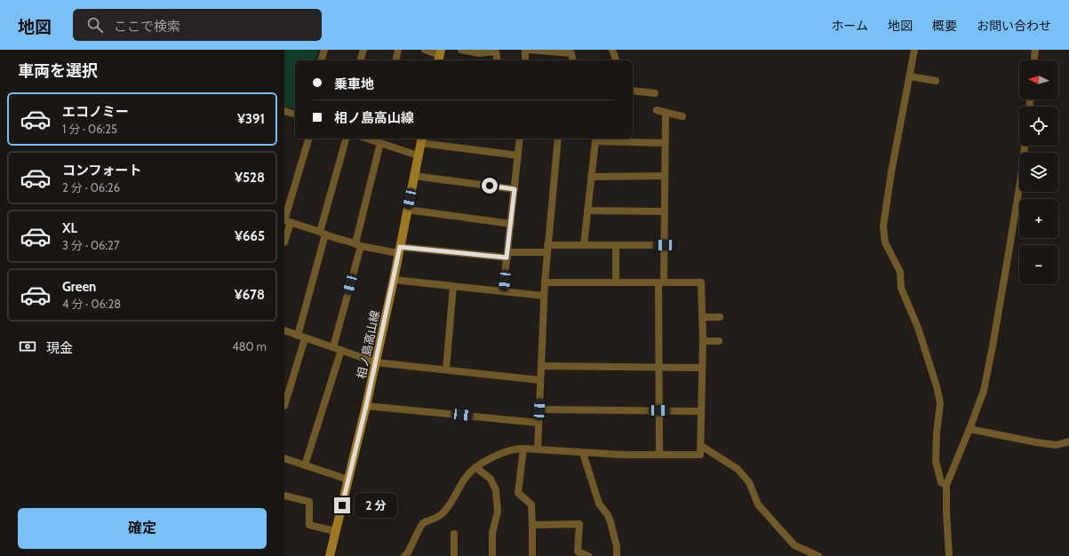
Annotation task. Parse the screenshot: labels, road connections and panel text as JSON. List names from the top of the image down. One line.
{"streets":{"main road":["相ノ島高山線"]},"north":"left","page":{"header":"地図","search":"ここで検索","nav":["ホーム","地図","概要","お問い合わせ"],"heading":"車両を選択","map_buttons":["+","−"],"banner":["乗車地","相ノ島高山線"],"list":[{"name":"エコノミー","note":"1 分 · 06:25","value":"¥391"},{"name":"コンフォート","note":"2 分 · 06:26","value":"¥528"},{"name":"XL","note":"3 分 · 06:27","value":"¥665"},{"name":"Green","note":"4 分 · 06:28","value":"¥678"}],"pay":["現金","480 m"],"bubble":"2 分","buttons":"確定"}}
